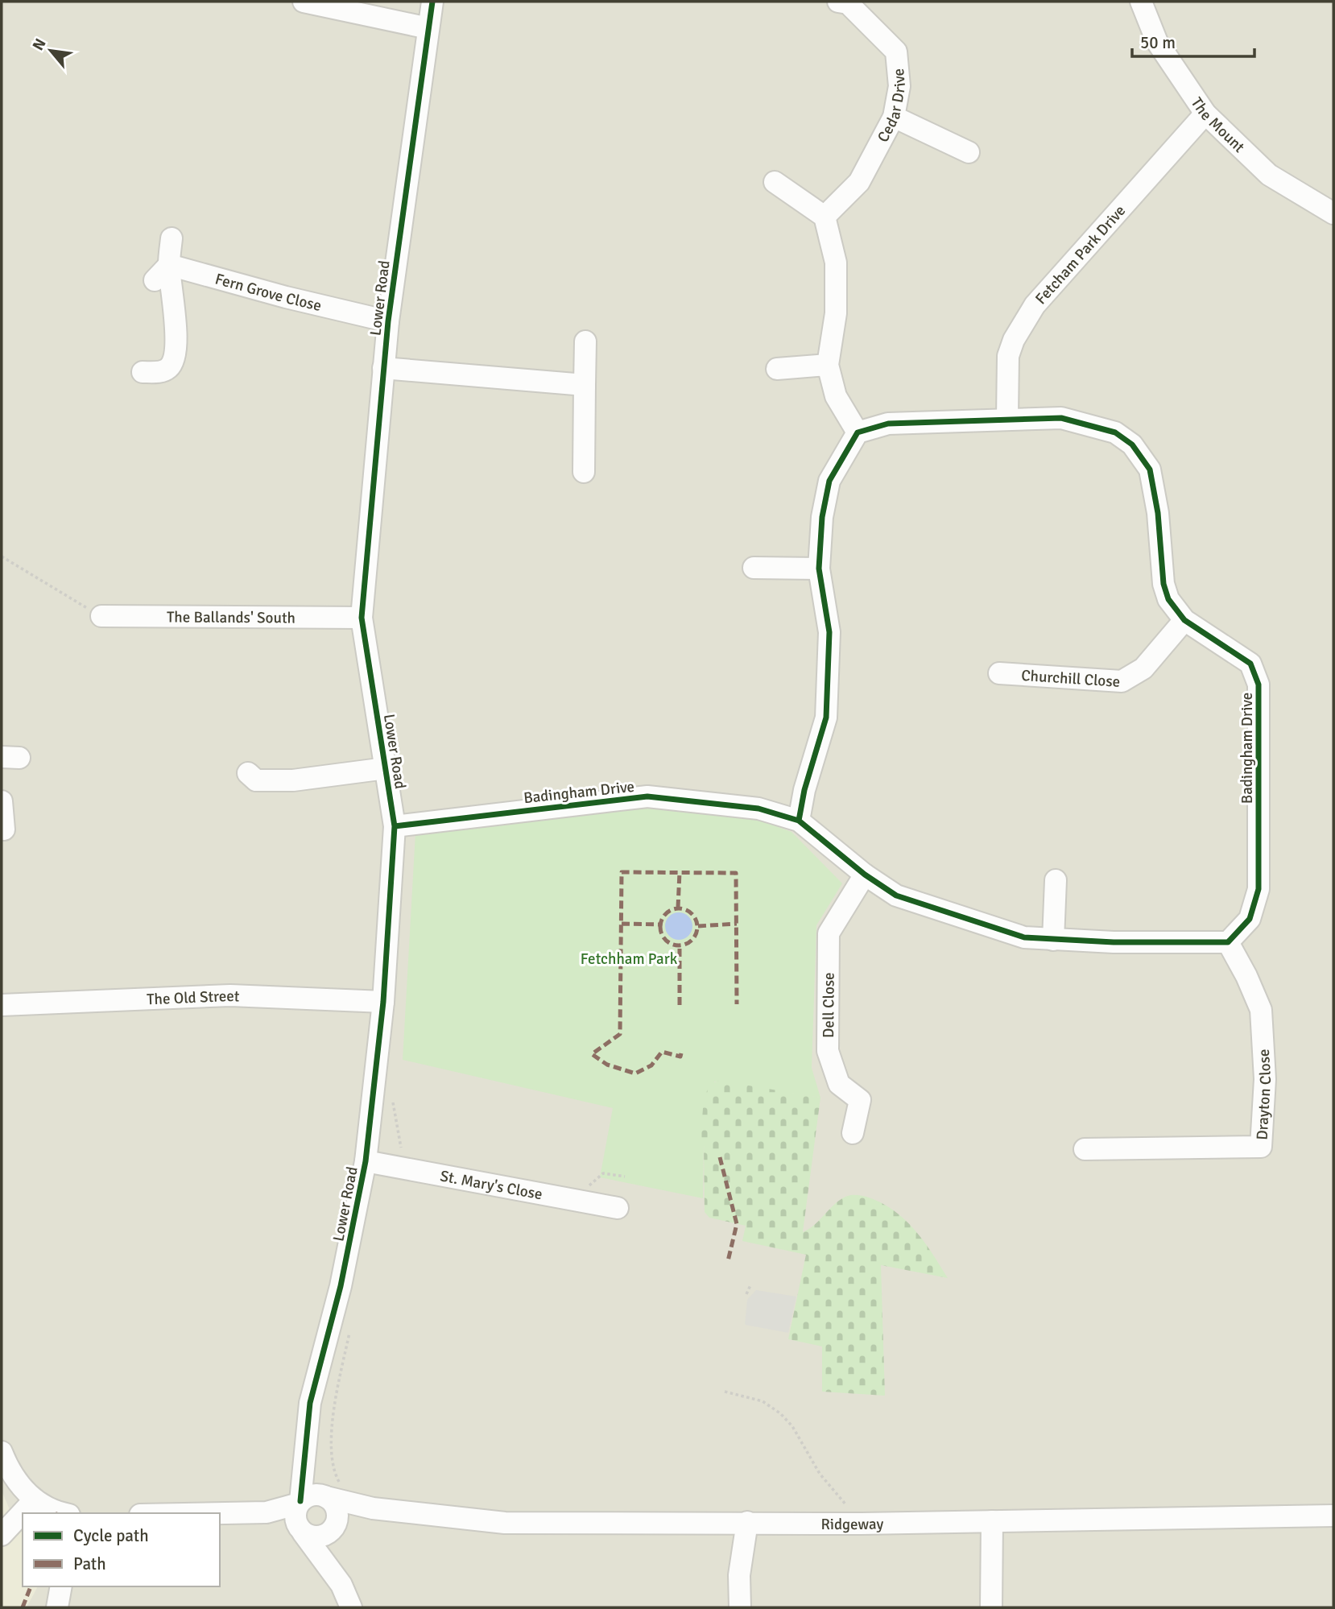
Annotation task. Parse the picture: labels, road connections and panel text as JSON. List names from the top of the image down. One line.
{"streets":{"street":["Cedar Drive","The Mount","Fetcham Park Drive","Fern Grove Close","Lower Road","The Ballands' South","Churchill Close","Badingham Drive","The Old Street","Dell Close","Drayton Close","St. Mary's Close","Ridgeway"]},"crossings":[["The Mount","Fetcham Park Drive"],["Fetcham Park Drive","Badingham Drive"],["Fern Grove Close","Lower Road"],["Lower Road","The Ballands' South"],["Lower Road","Badingham Drive"],["Lower Road","The Old Street"],["Lower Road","St. Mary's Close"],["Lower Road","Ridgeway"],["Churchill Close","Badingham Drive"],["Badingham Drive","Dell Close"],["Badingham Drive","Drayton Close"]],"parks":["Fetchham Park"],"legend":["Cycle path","Path"],"scale_bar":"50 m","north":"top left"}
